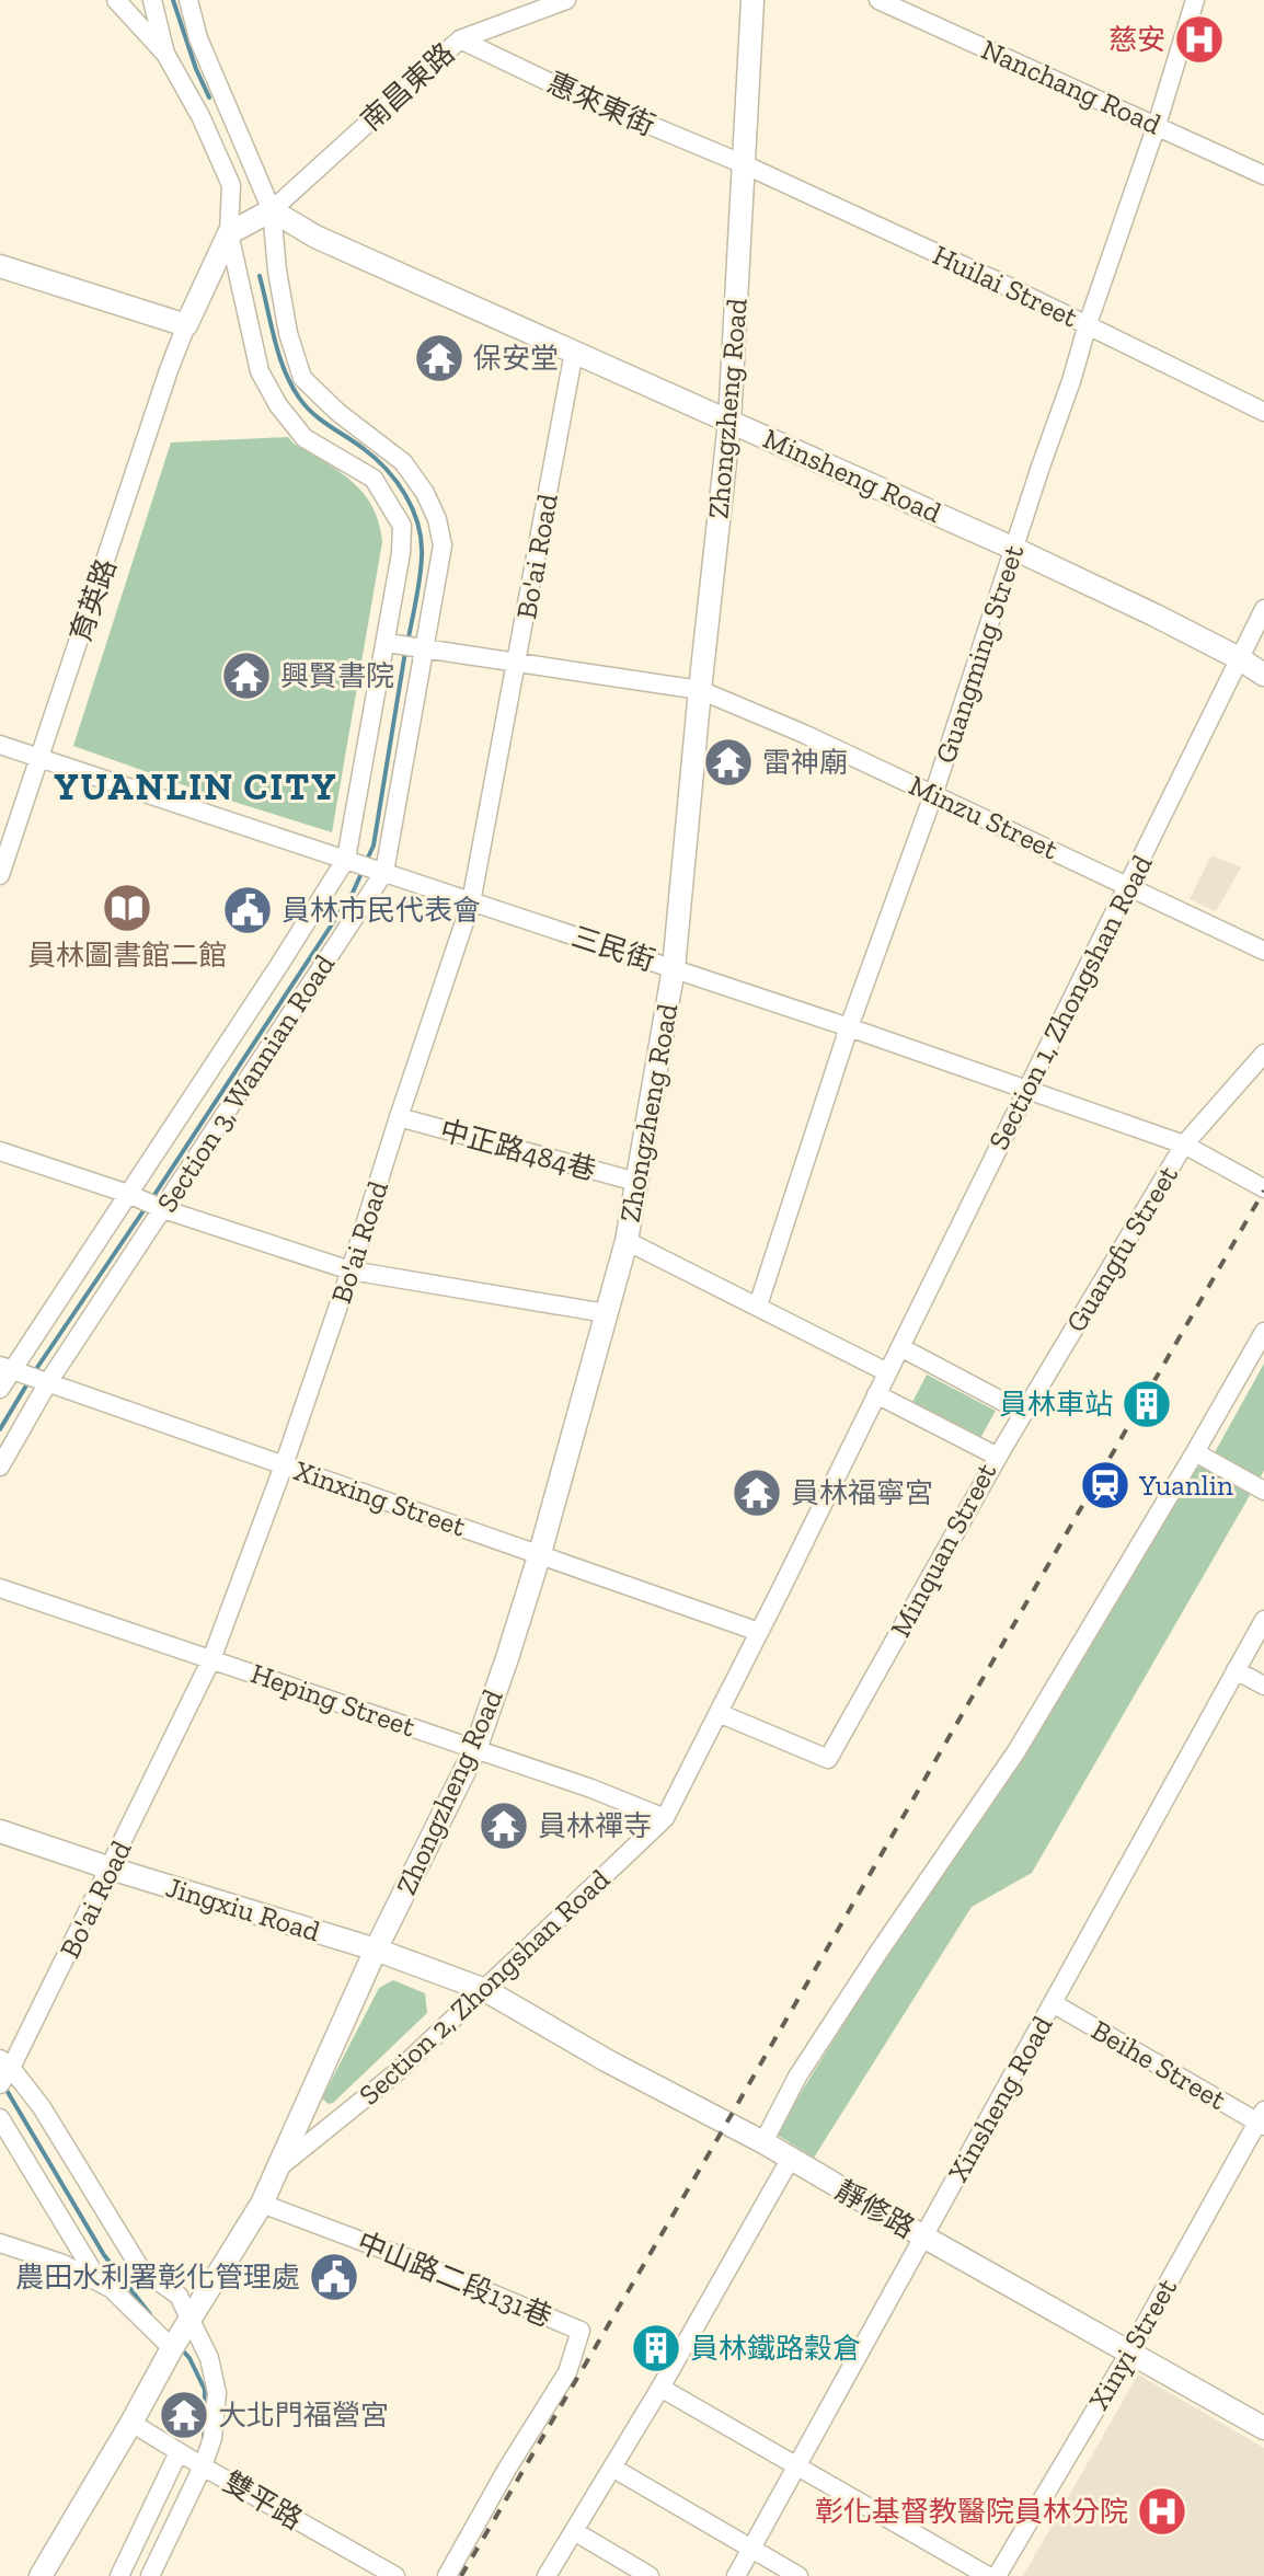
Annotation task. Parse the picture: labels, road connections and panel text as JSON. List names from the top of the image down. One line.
{"streets":{"street":["南昌東路","Nanchang Road","惠來東街","Huilai Street","Zhongzheng Road","Minsheng Road","Bo'ai Road","育英路","Guangming Street","Minzu Street","三民街","Section 1, Zhongshan Road","Section 3, Wannian Road","中正路484巷","Guangfu Street","Xinxing Street","Minquan Street","Heping Street","Jingxiu Road","Section 2, Zhongshan Road","Beihe Street","Xinsheng Road","靜修路","中山路二段131巷","Xinyi Street","雙平路"]},"crossings":[["南昌東路","惠來東街"],["南昌東路","Minsheng Road"],["南昌東路","Section 3, Wannian Road"],["Nanchang Road","Guangming Street"],["惠來東街","Huilai Street"],["惠來東街","Zhongzheng Road"],["Huilai Street","Zhongzheng Road"],["Huilai Street","Guangming Street"],["Zhongzheng Road","Minsheng Road"],["Zhongzheng Road","Minzu Street"],["Zhongzheng Road","三民街"],["Zhongzheng Road","中正路484巷"],["Zhongzheng Road","Xinxing Street"],["Zhongzheng Road","Heping Street"],["Zhongzheng Road","Jingxiu Road"],["Zhongzheng Road","Section 2, Zhongshan Road"],["Minsheng Road","Bo'ai Road"],["Minsheng Road","Guangming Street"],["Minsheng Road","Section 1, Zhongshan Road"],["Minsheng Road","Section 3, Wannian Road"],["Bo'ai Road","Minzu Street"],["Bo'ai Road","三民街"],["Bo'ai Road","中正路484巷"],["Bo'ai Road","Xinxing Street"],["Bo'ai Road","Heping Street"],["Bo'ai Road","Jingxiu Road"],["育英路","三民街"],["Guangming Street","Minzu Street"],["Guangming Street","三民街"],["Minzu Street","Section 1, Zhongshan Road"],["Minzu Street","Section 3, Wannian Road"],["三民街","Section 1, Zhongshan Road"],["三民街","Section 3, Wannian Road"],["三民街","Guangfu Street"],["Section 1, Zhongshan Road","Section 2, Zhongshan Road"],["Section 3, Wannian Road","Xinxing Street"],["Guangfu Street","Minquan Street"],["Xinxing Street","Section 2, Zhongshan Road"],["Minquan Street","Section 2, Zhongshan Road"],["Heping Street","Section 2, Zhongshan Road"],["Jingxiu Road","Section 2, Zhongshan Road"],["Jingxiu Road","靜修路"],["Section 2, Zhongshan Road","靜修路"],["Section 2, Zhongshan Road","中山路二段131巷"],["Section 2, Zhongshan Road","雙平路"],["Beihe Street","Xinsheng Road"],["Beihe Street","Xinyi Street"],["Xinsheng Road","靜修路"],["靜修路","Xinyi Street"]],"districts":["YUANLIN CITY"],"places":{"hospital":["慈安","彰化基督教醫院員林分院"],"temple":["保安堂","興賢書院","雷神廟","員林福寧宮","員林禪寺","大北門福營宮"],"library":["員林圖書館二館"],"public building":["員林市民代表會","農田水利署彰化管理處"],"building":["員林車站","員林鐵路穀倉"],"station":["Yuanlin"]}}
